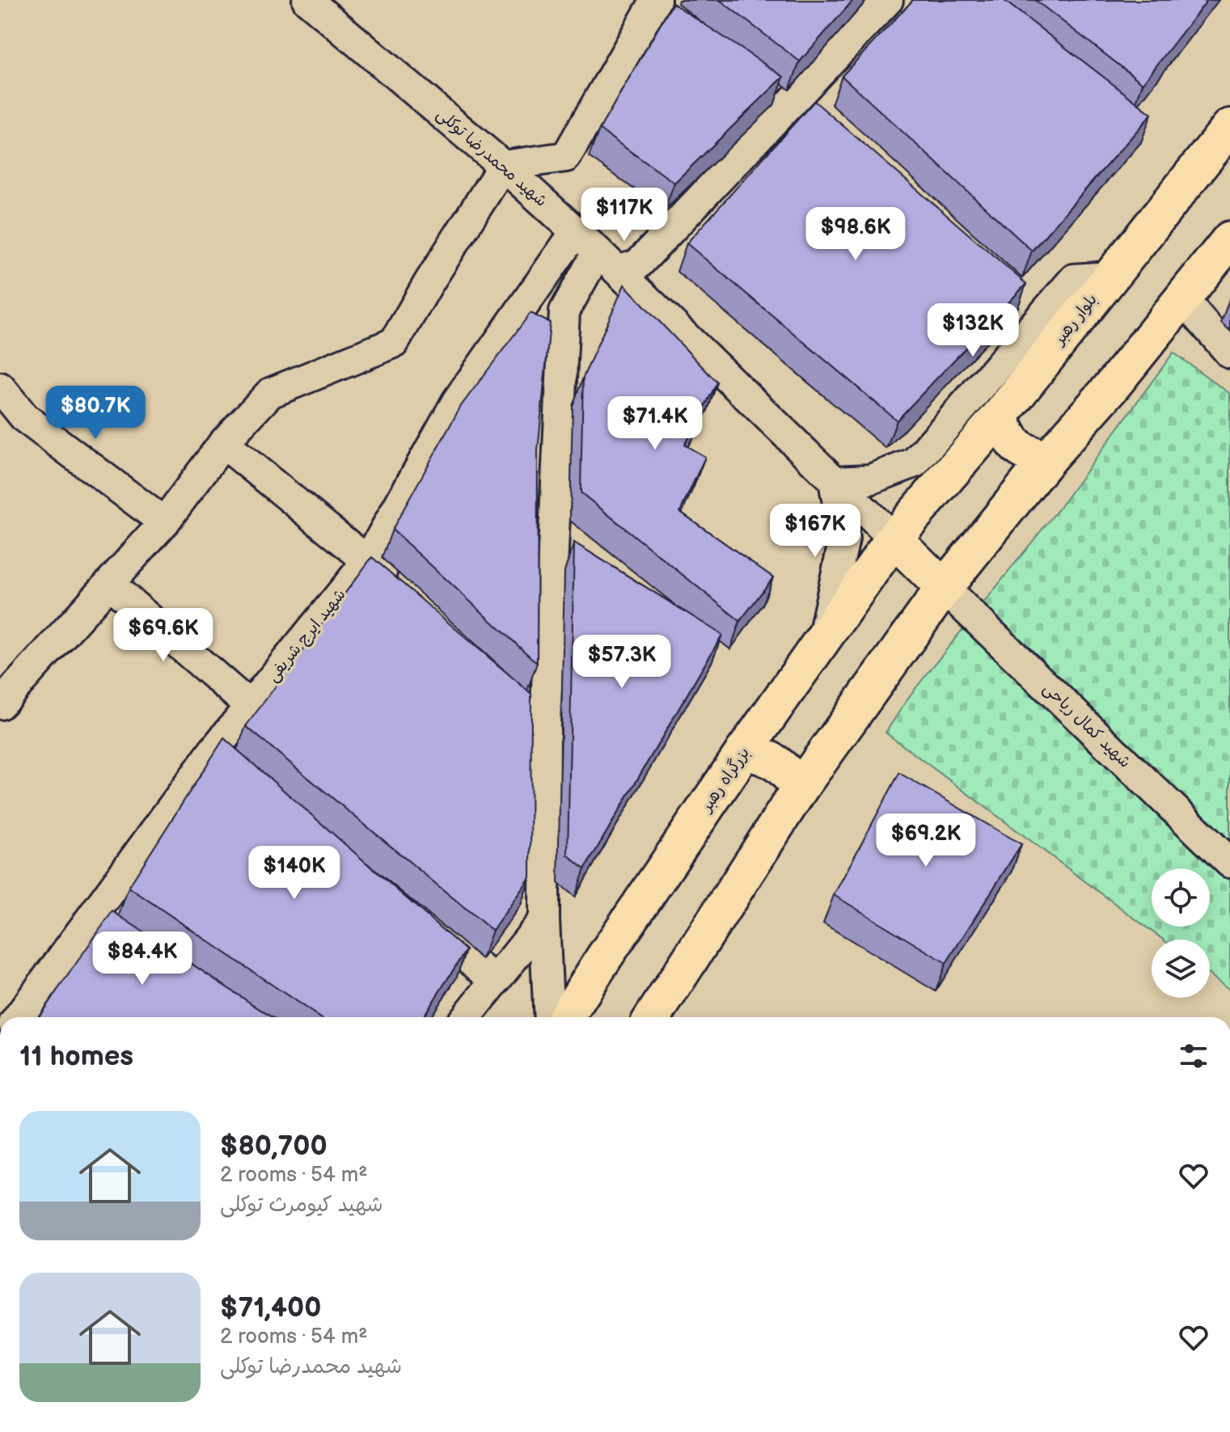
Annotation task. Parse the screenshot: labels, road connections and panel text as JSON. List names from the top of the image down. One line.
{"streets":{"highway":["بلوار رهبر","بزرگراه رهبر"],"street":["شهید محمدرضا توکلی","شهید ایرج شریفی","شهید کمال ریاحی"]},"crossings":[["شهید محمدرضا توکلی","بلوار رهبر"],["شهید محمدرضا توکلی","شهید ایرج شریفی"],["شهید محمدرضا توکلی","بزرگراه رهبر"],["بلوار رهبر","بزرگراه رهبر"]],"page":{"price":["$117K","$98.6K","$132K","$80.7K","$71.4K","$167K","$69.6K","$57.3K","$69.2K","$140K","$84.4K"],"heading":"11 homes","list":[{"name":"$80,700","note":"2 rooms · 54 m² · شهید کیومرث توکلی"},{"name":"$71,400","note":"2 rooms · 54 m² · شهید محمدرضا توکلی"}]}}
